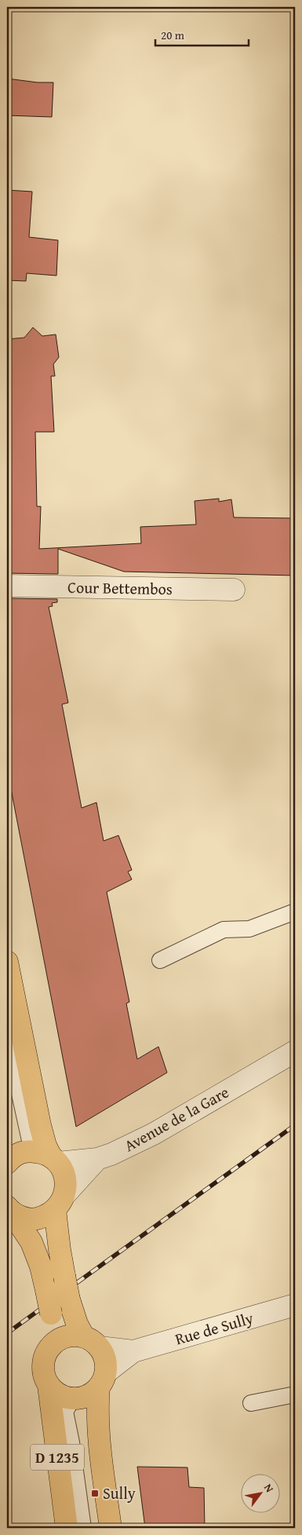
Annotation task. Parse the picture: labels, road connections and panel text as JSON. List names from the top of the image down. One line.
{"streets":{"main road":["D 1235"],"street":["Cour Bettembos","Avenue de la Gare","Rue de Sully"]},"crossings":[["Rue de Sully","D 1235"]],"places":{"transit":["Sully"]},"scale_bar":"20 m","north":"top right"}
